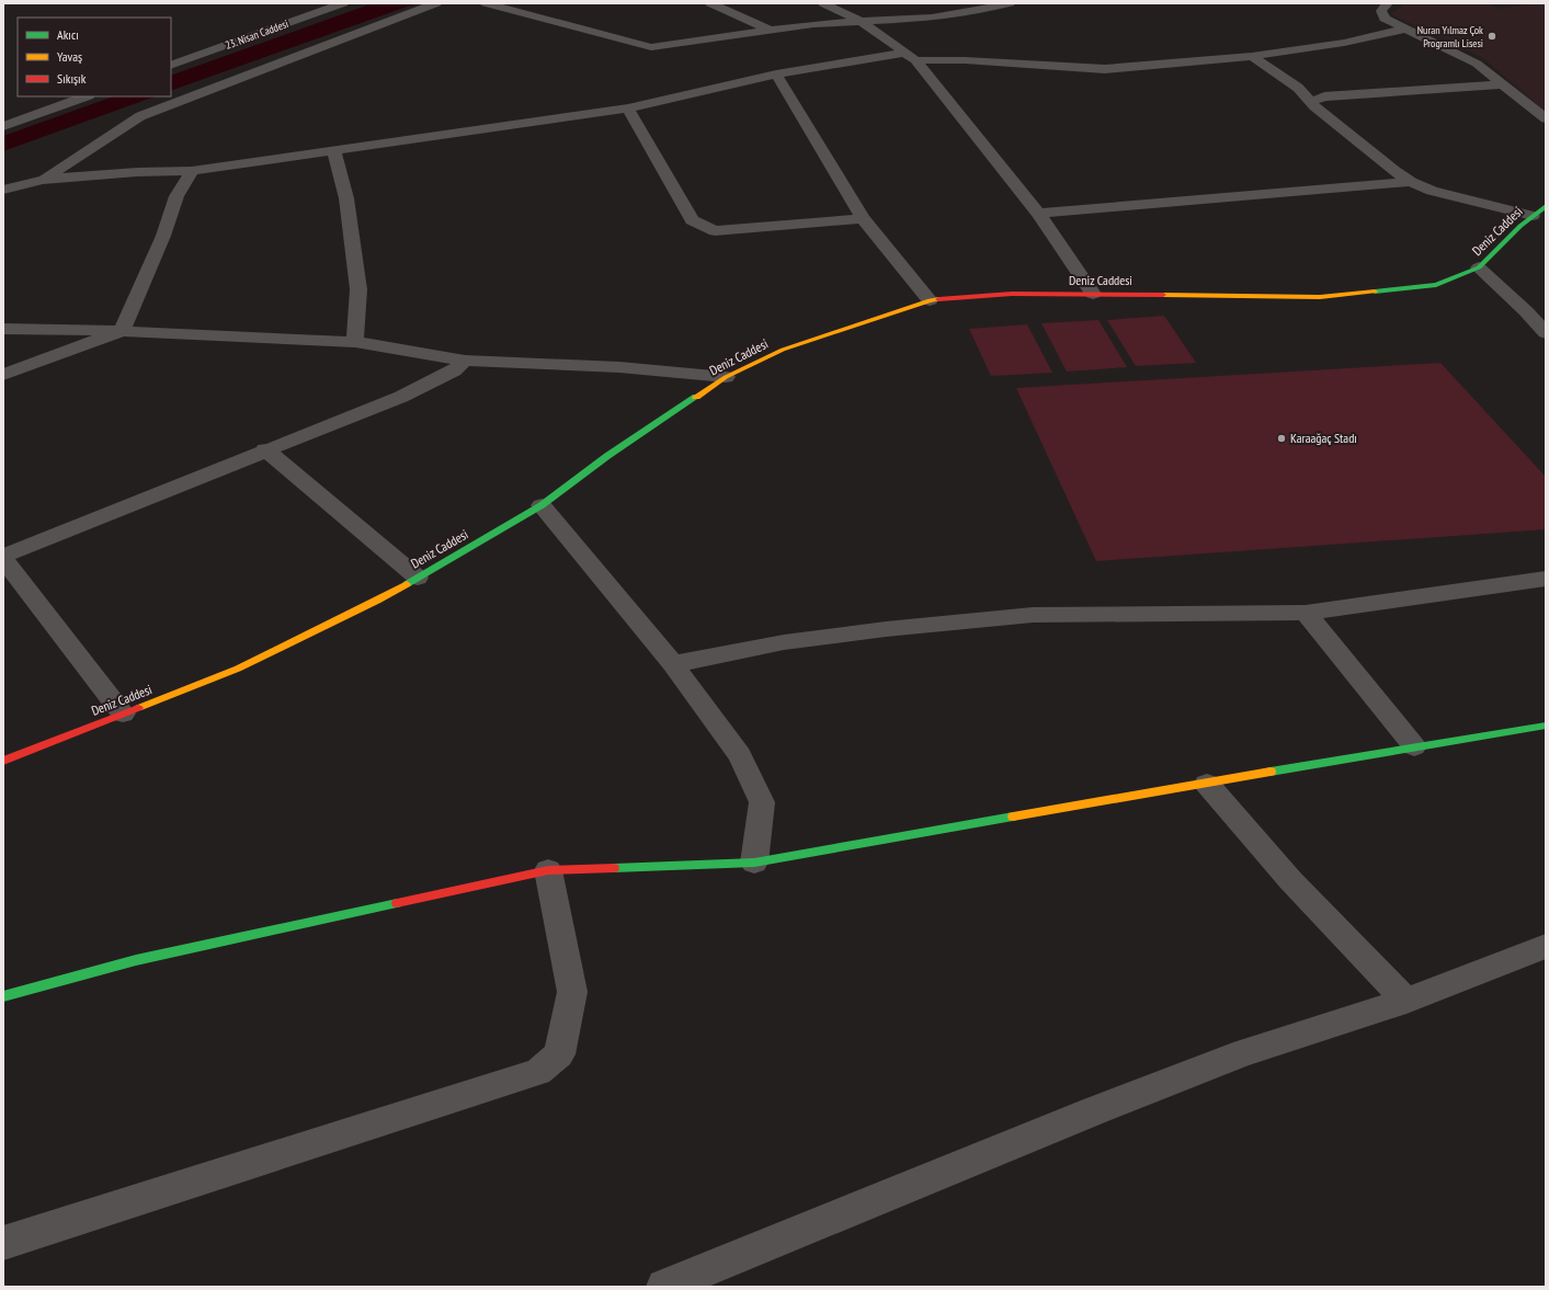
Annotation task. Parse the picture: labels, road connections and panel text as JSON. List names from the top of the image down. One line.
{"streets":{"street":["23. Nisan Caddesi","Deniz Caddesi"]},"places":["Nuran Yılmaz Çok Programlı Lisesi","Karaağaç Stadı"],"legend":["Akıcı","Yavaş","Sıkışık"]}
